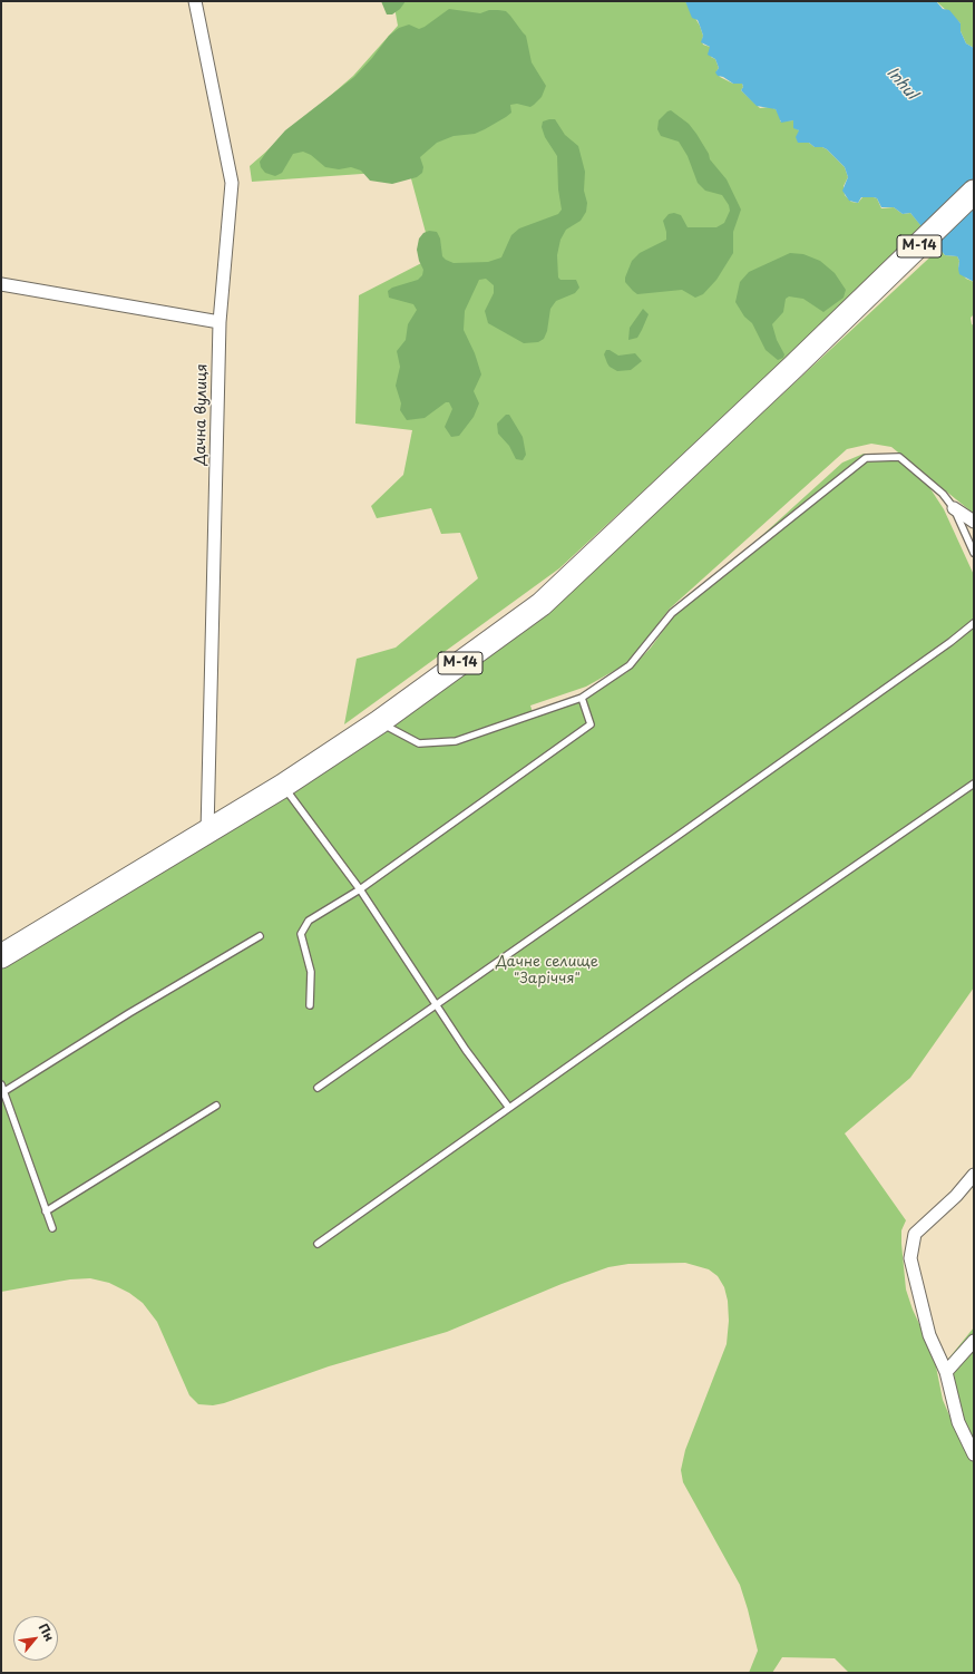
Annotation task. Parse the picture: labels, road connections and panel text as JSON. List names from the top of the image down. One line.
{"streets":{"highway":["М-14"],"street":["Дачна вулиця"]},"crossings":[["М-14","Дачна вулиця"]],"water":["Inhul"],"parks":["Дачне селище \"Заріччя\""],"north":"top right"}
